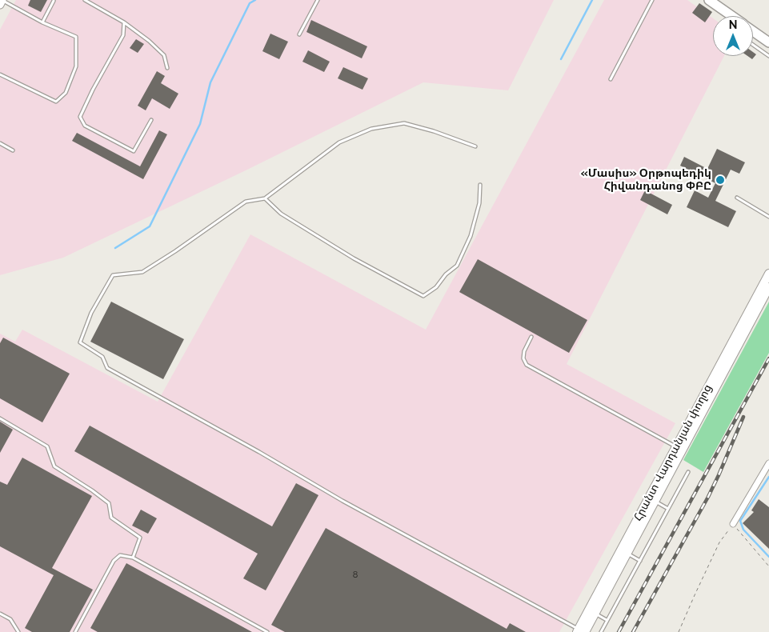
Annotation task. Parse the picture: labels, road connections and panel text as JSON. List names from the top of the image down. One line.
{"streets":{"main road":["Հրանտ Վարդանյան փողոց"]},"places":["«Մասիս» Օրթոպեդիկ Հիվանդանոց ՓԲԸ"],"house_numbers":["8"],"north":"top"}
